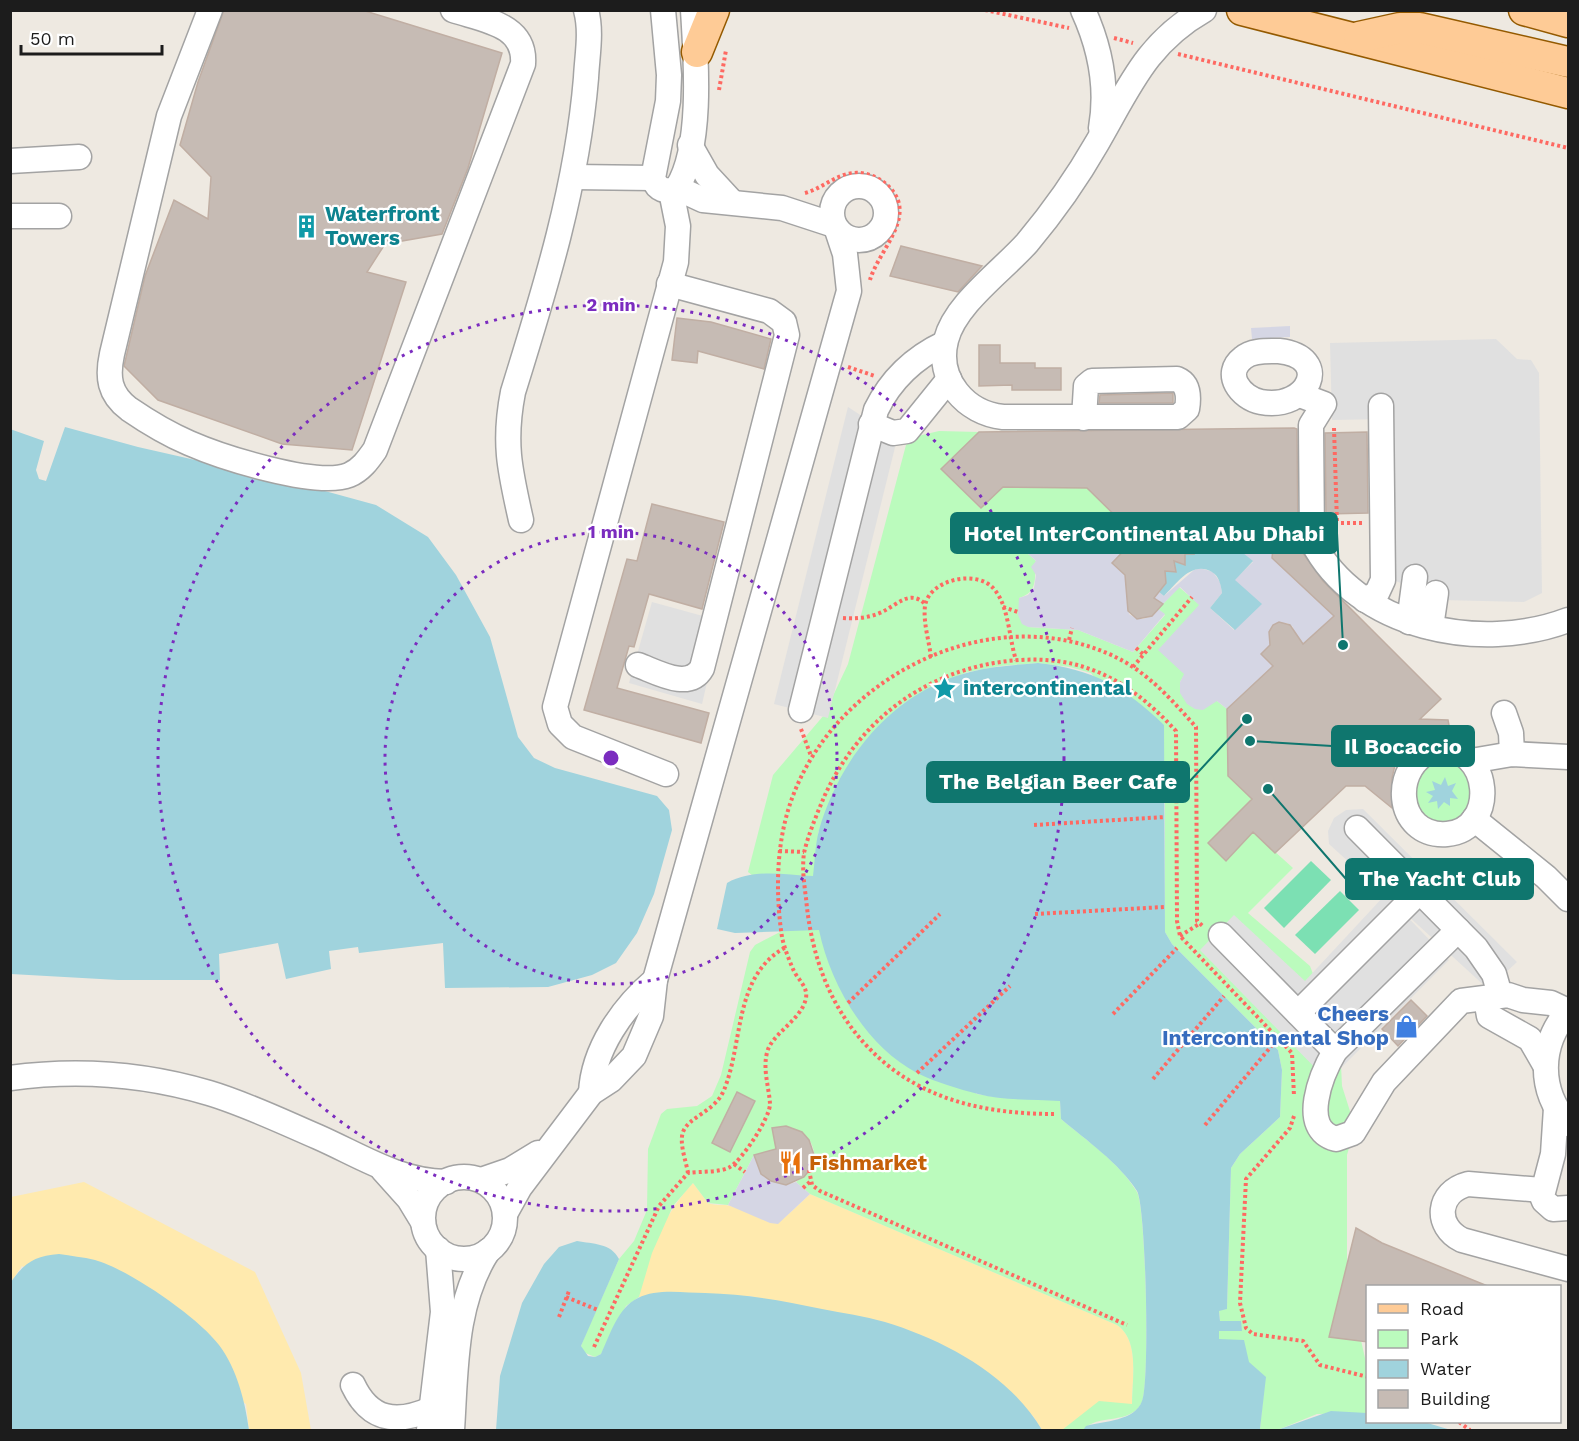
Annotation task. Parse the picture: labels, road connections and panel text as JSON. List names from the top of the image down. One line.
{"places":{"building":["Waterfront Towers"],"other":["Hotel InterContinental Abu Dhabi","The Belgian Beer Cafe","Il Bocaccio","The Yacht Club"],"place":["intercontinental"],"shop":["Cheers Intercontinental Shop"],"restaurant":["Fishmarket"]},"legend":["Road","Park","Water","Building"],"scale_bar":"50 m","rings":["2 min","1 min"]}
